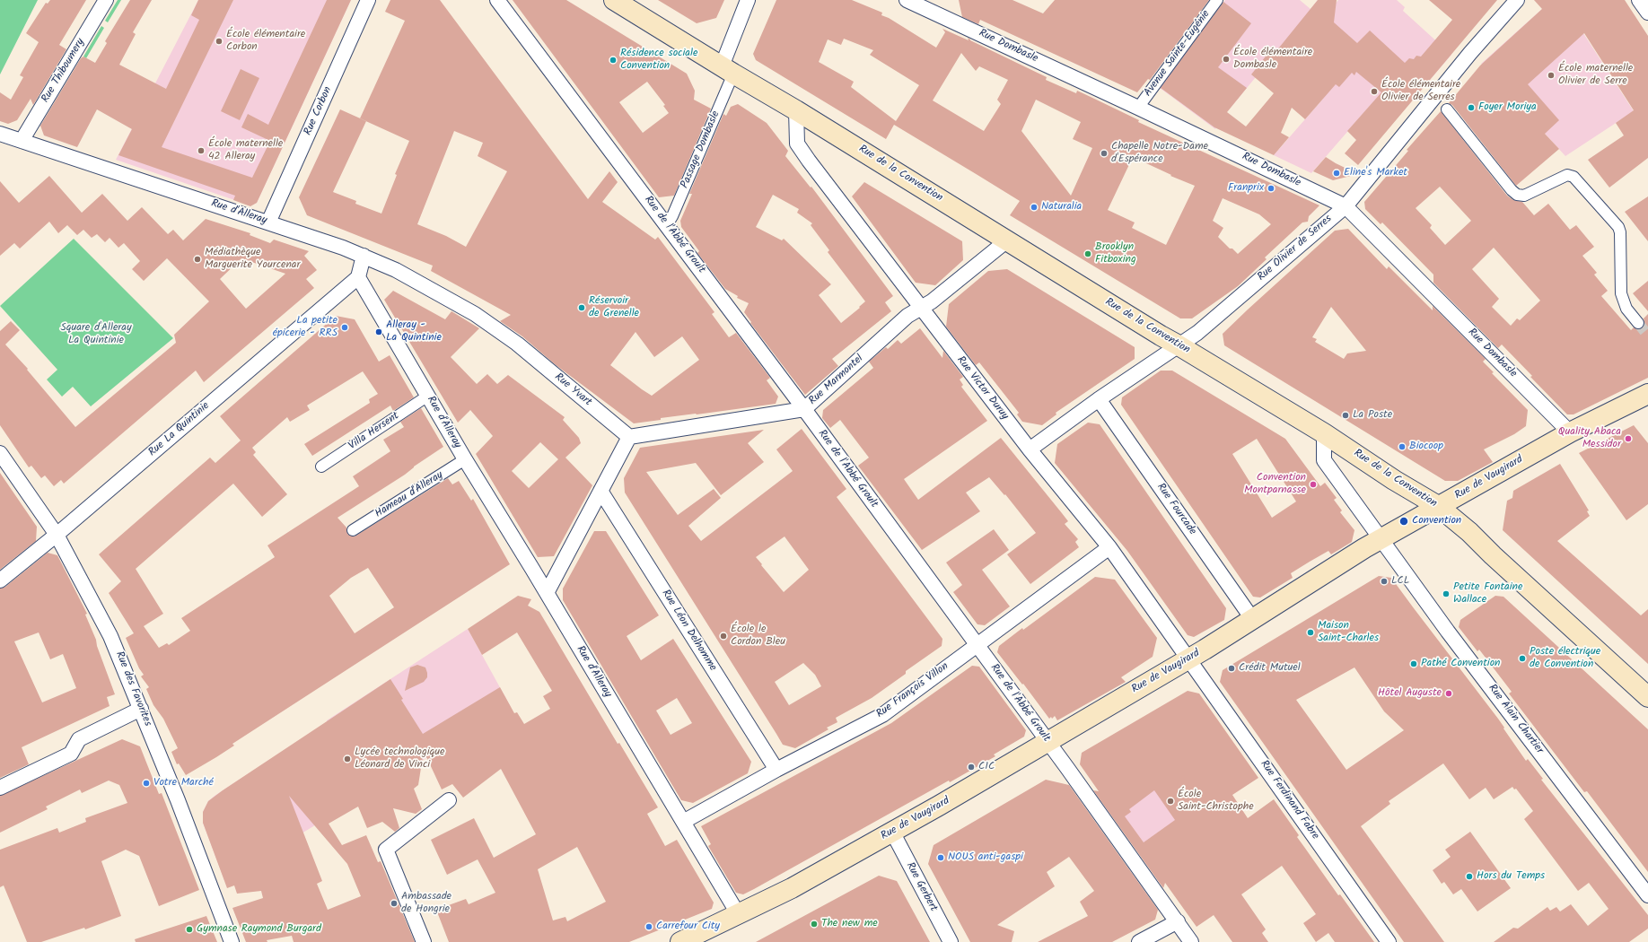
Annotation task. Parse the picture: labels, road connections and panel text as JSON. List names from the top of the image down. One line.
{"streets":{"main road":["Rue de la Convention","Rue de Vaugirard"],"street":["Rue Dombasle","Avenue Sainte-Eugénie","Rue Thiboumery","Rue Corbon","Passage Dombasle","Rue d'Alleray","Rue de l'Abbé Groult","Rue Olivier de Serres","Rue Marmontel","Rue Victor Duruy","Rue Yvart","Rue La Quintinie","Villa Hersent","Hameau d'Alleray","Rue Fourcade","Rue Léon Delhomme","Rue des Favorites","Rue François Villon","Rue Alain Chartier","Rue Ferdinand Fabre","Rue Gerbert"]},"crossings":[["Rue Dombasle","Avenue Sainte-Eugénie"],["Rue Dombasle","Rue Olivier de Serres"],["Rue Dombasle","Rue de Vaugirard"],["Rue Thiboumery","Rue d'Alleray"],["Rue Corbon","Rue d'Alleray"],["Passage Dombasle","Rue de la Convention"],["Passage Dombasle","Rue de l'Abbé Groult"],["Rue de la Convention","Rue Olivier de Serres"],["Rue de la Convention","Rue Marmontel"],["Rue de la Convention","Rue Victor Duruy"],["Rue de la Convention","Rue de Vaugirard"],["Rue de la Convention","Rue Alain Chartier"],["Rue d'Alleray","Rue Yvart"],["Rue d'Alleray","Rue La Quintinie"],["Rue d'Alleray","Villa Hersent"],["Rue d'Alleray","Rue de Vaugirard"],["Rue d'Alleray","Hameau d'Alleray"],["Rue d'Alleray","Rue François Villon"],["Rue de l'Abbé Groult","Rue Marmontel"],["Rue de l'Abbé Groult","Rue de Vaugirard"],["Rue de l'Abbé Groult","Rue François Villon"],["Rue Olivier de Serres","Rue Victor Duruy"],["Rue Olivier de Serres","Rue Fourcade"],["Rue Marmontel","Rue Victor Duruy"],["Rue Marmontel","Rue Yvart"],["Rue Victor Duruy","Rue de Vaugirard"],["Rue Victor Duruy","Rue François Villon"],["Rue Victor Duruy","Rue Ferdinand Fabre"],["Rue La Quintinie","Rue des Favorites"],["Rue de Vaugirard","Rue Fourcade"],["Rue de Vaugirard","Rue Alain Chartier"],["Rue de Vaugirard","Rue Ferdinand Fabre"],["Rue de Vaugirard","Rue Gerbert"],["Rue Léon Delhomme","Rue François Villon"]],"parks":["Square d'Alleray La Quintinie"],"places":["École élémentaire Corbon","École élémentaire Dombasle","Résidence sociale Convention","École maternelle Olivier de Serre","École élémentaire Olivier de Serres","Foyer Moriya","École maternelle 42 Alleray","Chapelle Notre-Dame d'Espérance","Eline's Market","Franprix","Naturalia","Brooklyn Fitboxing","Médiathèque Marguerite Yourcenar","Réservoir de Grenelle","La petite épicerie - RRS","Alleray - La Quintinie","La Poste","Quality Abaca Messidor","Biocoop","Convention Montparnasse","Convention","LCL","Petite Fontaine Wallace","Maison Saint-Charles","École le Cordon Bleu","Poste électrique de Convention","Pathé Convention","Crédit Mutuel","Hôtel Auguste","Lycée technologique Léonard de Vinci","CIC","Votre Marché","École Saint-Christophe","NOUS anti-gaspi","Hors du Temps","Ambassade de Hongrie","The new me","Carrefour City","Gymnase Raymond Burgard"]}
